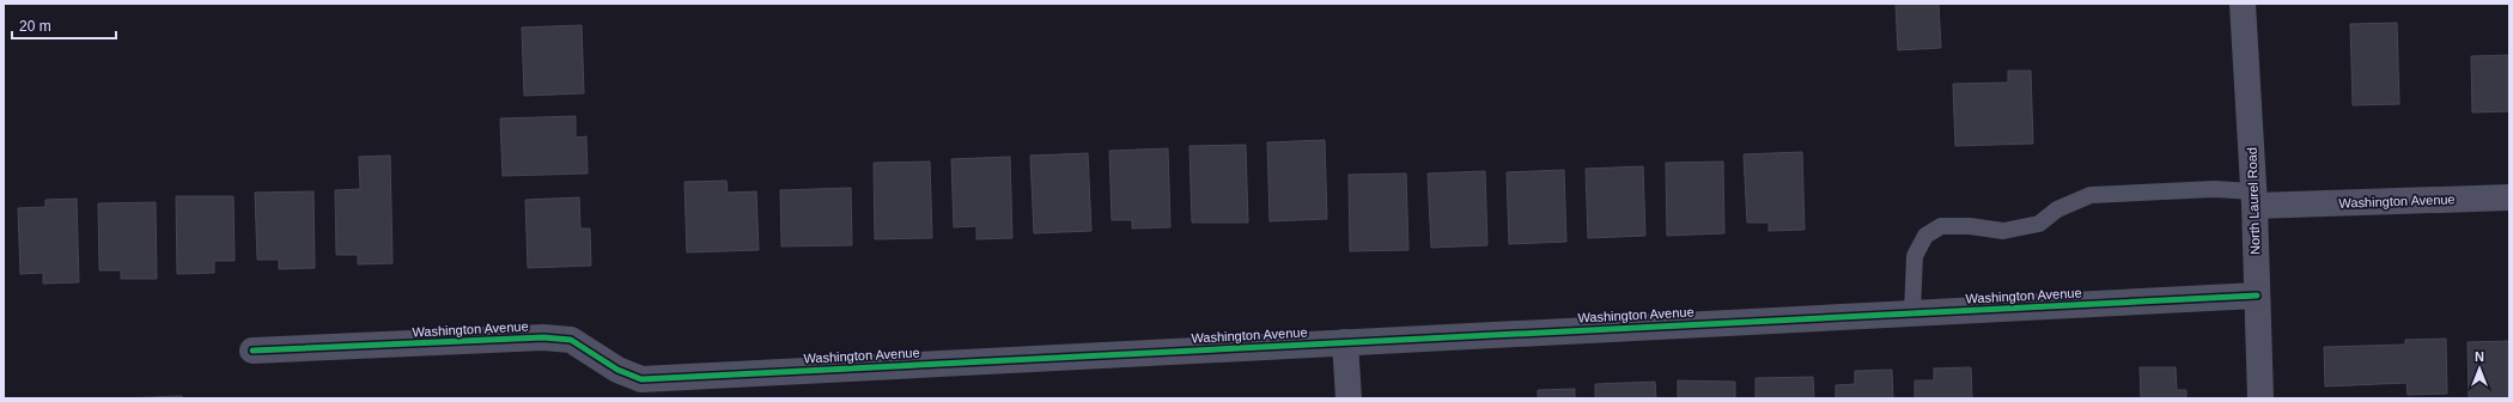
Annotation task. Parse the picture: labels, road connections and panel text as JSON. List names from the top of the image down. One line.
{"streets":{"street":["North Laurel Road","Washington Avenue"]},"crossings":[["North Laurel Road","Washington Avenue"]],"scale_bar":"20 m","north":"top"}
